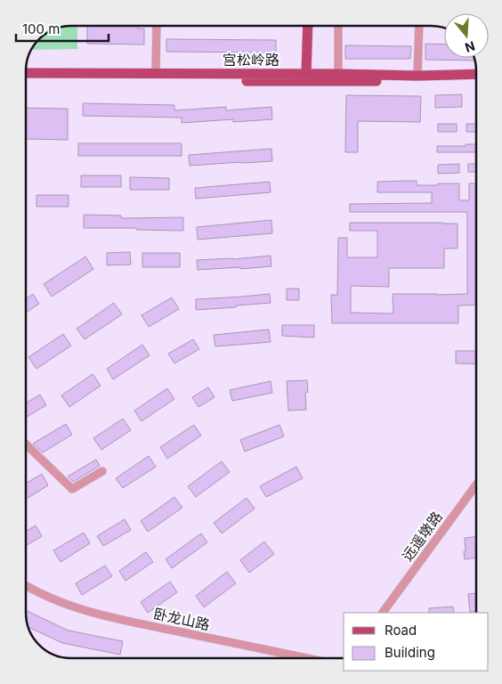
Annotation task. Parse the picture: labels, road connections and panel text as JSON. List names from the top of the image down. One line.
{"streets":{"main road":["宫松岭路"],"street":["远遥墩路","卧龙山路"]},"legend":["Road","Building"],"scale_bar":"100 m","north":"bottom"}
